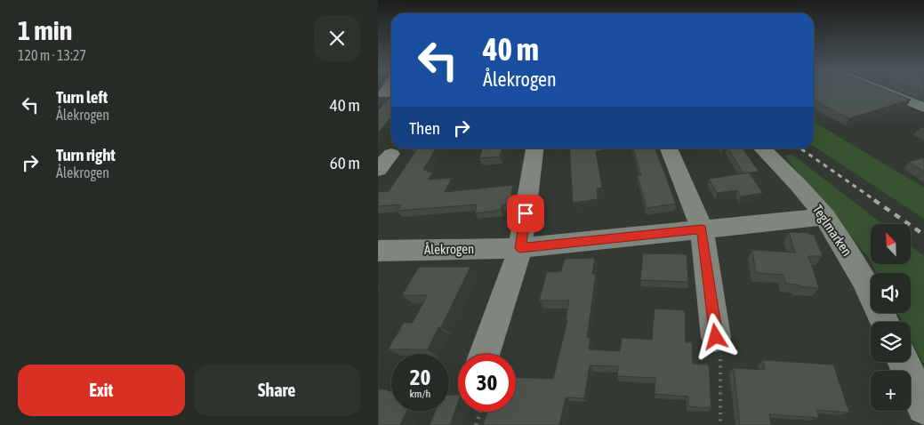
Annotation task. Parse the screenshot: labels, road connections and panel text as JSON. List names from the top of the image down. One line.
{"streets":{"street":["Teglmarken","Ålekrogen"]},"crossings":[["Teglmarken","Ålekrogen"]],"north":"top left","page":{"heading":["1 min","120 m · 13:27"],"turn":["40 m","Ålekrogen"],"list":[{"name":"Turn left","note":"Ålekrogen","value":"40 m"},{"name":"Turn right","note":"Ålekrogen","value":"60 m"}],"then":"Then","map_buttons":"+","speed":"20 km/h","limit":"30","buttons":["Exit","Share"]}}
